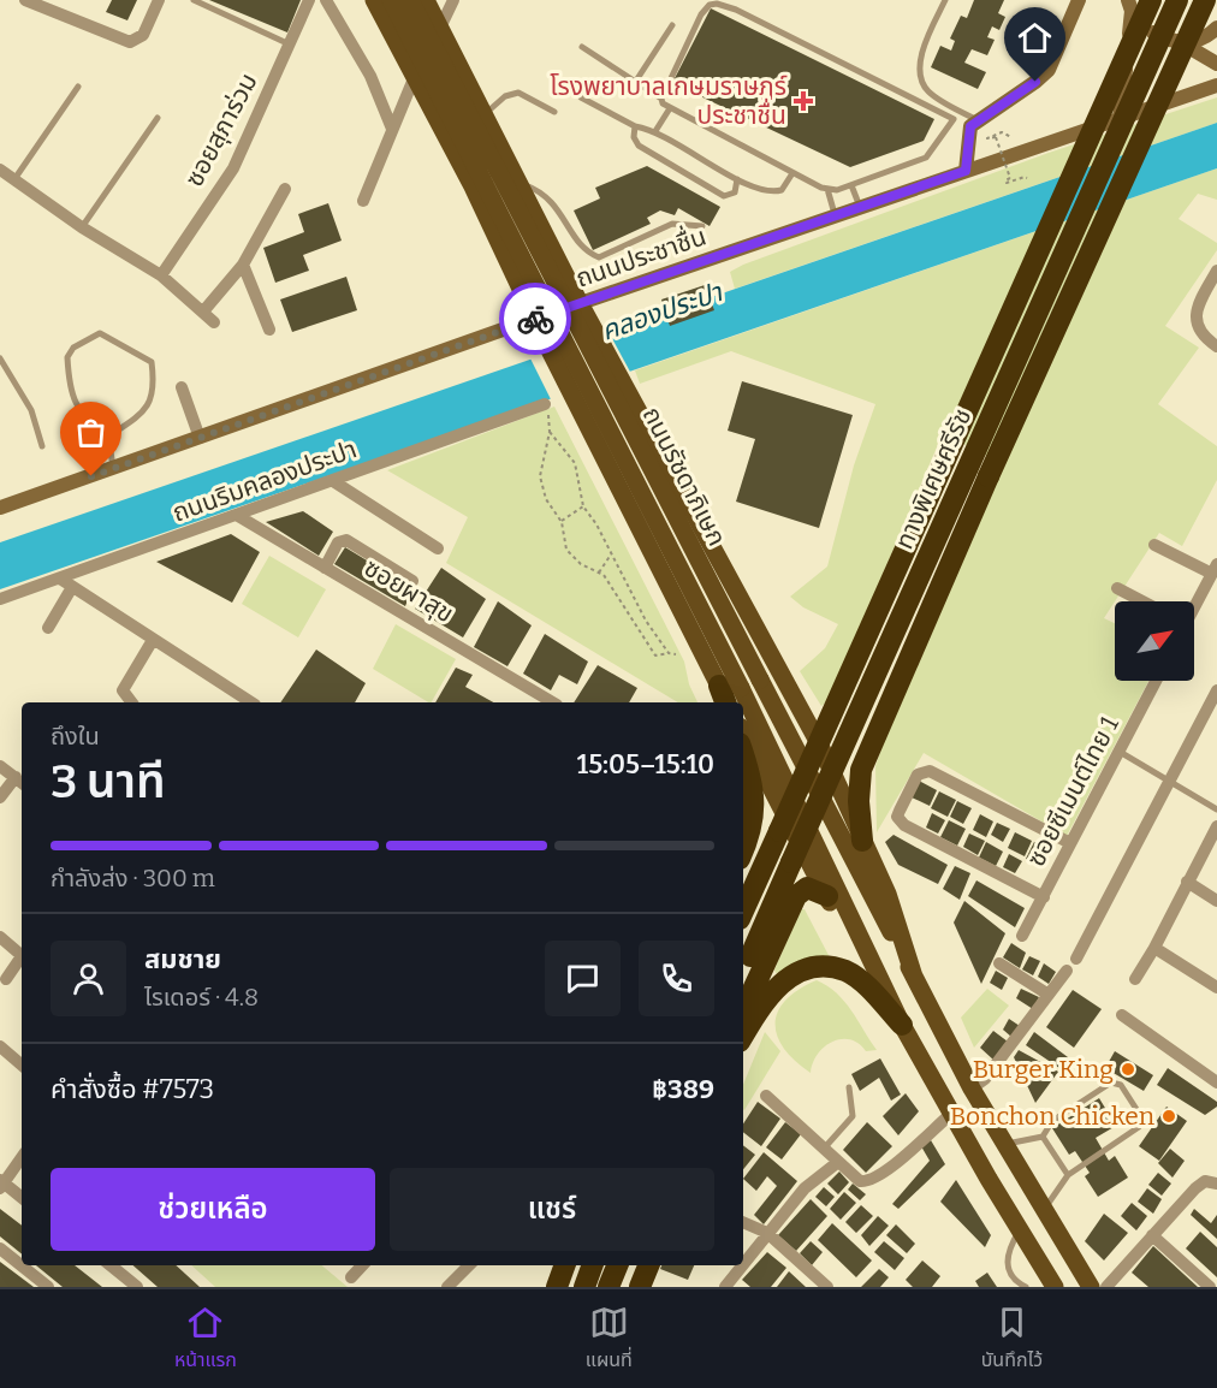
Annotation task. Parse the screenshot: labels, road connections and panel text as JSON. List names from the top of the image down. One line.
{"streets":{"highway":["ทางพิเศษศรีรัช"],"main road":["ถนนประชาชื่น","ถนนรัชดาภิเษก"],"street":["ซอยสุภาร่วม","ถนนริมคลองประปา","ซอยผาสุข","ซอยซีเมนต์ไทย 1"]},"crossings":[["ถนนประชาชื่น","ถนนรัชดาภิเษก"],["ถนนริมคลองประปา","ซอยผาสุข"]],"water":["คลองประปา"],"places":{"health":["โรงพยาบาลเกษมราษฎร์ ประชาชื่น"],"other":["Burger King","Bonchon Chicken"]},"north":"top right","page":{"heading":["3 นาที","ถึงใน","15:05–15:10"],"panel":["สมชาย","ไรเดอร์ · 4.8","คำสั่งซื้อ #7573","฿389"],"bar":"กำลังส่ง · 300 m","buttons":["ช่วยเหลือ","แชร์"],"tabs":["หน้าแรก","แผนที่","บันทึกไว้"]}}
